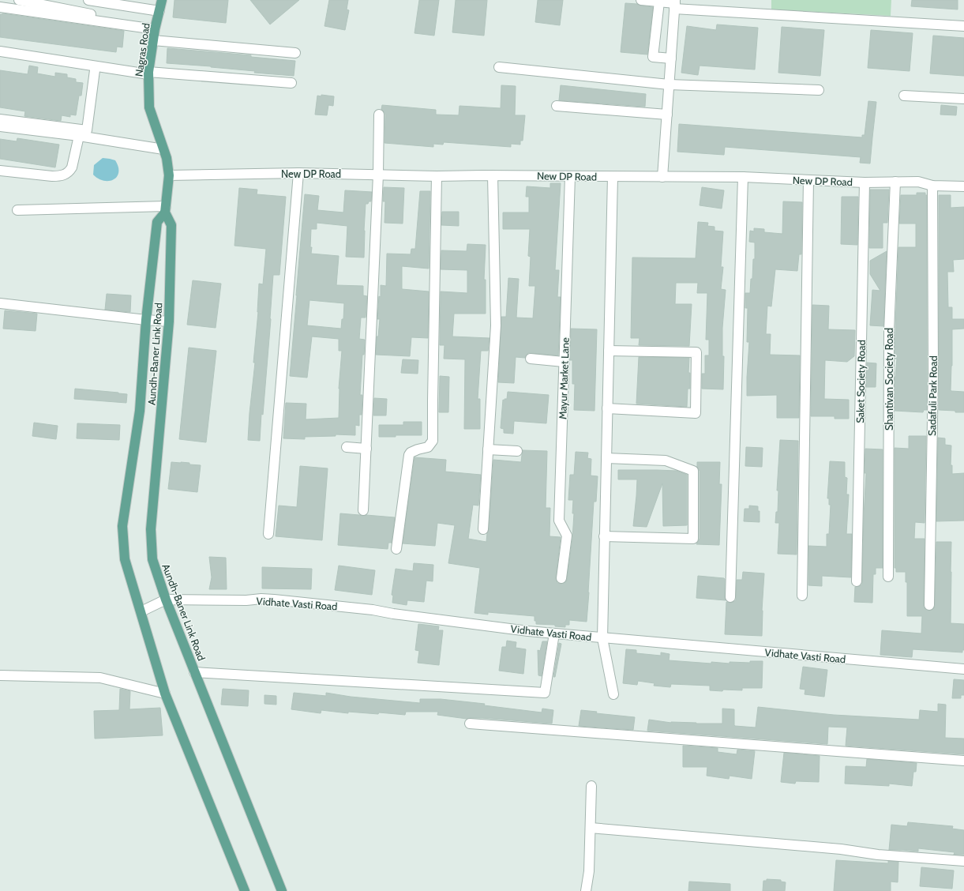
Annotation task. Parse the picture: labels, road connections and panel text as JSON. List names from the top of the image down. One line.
{"streets":{"main road":["Nagras Road","Aundh-Baner Link Road"],"street":["New DP Road","Mayur Market Lane","Shantivan Society Road","Saket Society Road","Sadafuli Park Road","Vidhate Vasti Road"]},"crossings":[["Nagras Road","New DP Road"],["Nagras Road","Aundh-Baner Link Road"],["New DP Road","Aundh-Baner Link Road"],["New DP Road","Mayur Market Lane"],["New DP Road","Shantivan Society Road"],["New DP Road","Saket Society Road"],["New DP Road","Sadafuli Park Road"],["Aundh-Baner Link Road","Vidhate Vasti Road"]]}
